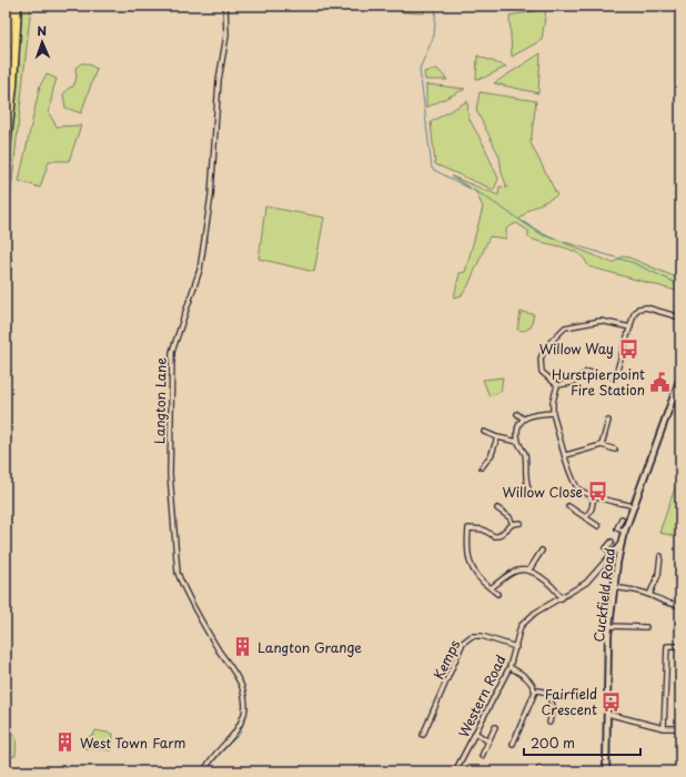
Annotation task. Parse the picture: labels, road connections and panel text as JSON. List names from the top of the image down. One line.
{"streets":{"street":["Langton Lane","Cuckfield Road","Kemps","Western Road"]},"crossings":[["Cuckfield Road","Western Road"],["Kemps","Western Road"]],"places":{"bus stop":["Willow Way","Willow Close","Fairfield Crescent"],"public building":["Hurstpierpoint Fire Station"],"building":["Langton Grange","West Town Farm"]},"scale_bar":"200 m","north":"top"}
